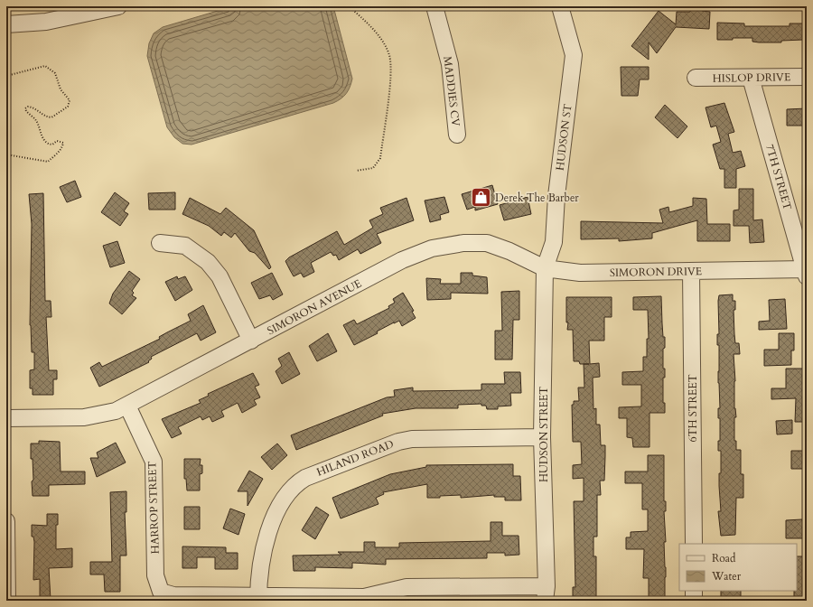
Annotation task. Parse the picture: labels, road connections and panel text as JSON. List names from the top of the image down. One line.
{"streets":{"street":["HISLOP DRIVE","MADDIES CV","HUDSON ST","7TH STREET","SIMORON DRIVE","SIMORON AVENUE","6TH STREET","HUDSON STREET","HILAND ROAD","HARROP STREET"]},"crossings":[["HISLOP DRIVE","7TH STREET"],["HUDSON ST","SIMORON DRIVE"],["HUDSON ST","HUDSON STREET"],["7TH STREET","SIMORON DRIVE"],["SIMORON DRIVE","SIMORON AVENUE"],["SIMORON DRIVE","6TH STREET"],["SIMORON DRIVE","HUDSON STREET"],["SIMORON AVENUE","HARROP STREET"],["HUDSON STREET","HILAND ROAD"],["HILAND ROAD","HARROP STREET"]],"places":{"shop":["Derek The Barber"]},"legend":["Road","Water"]}
